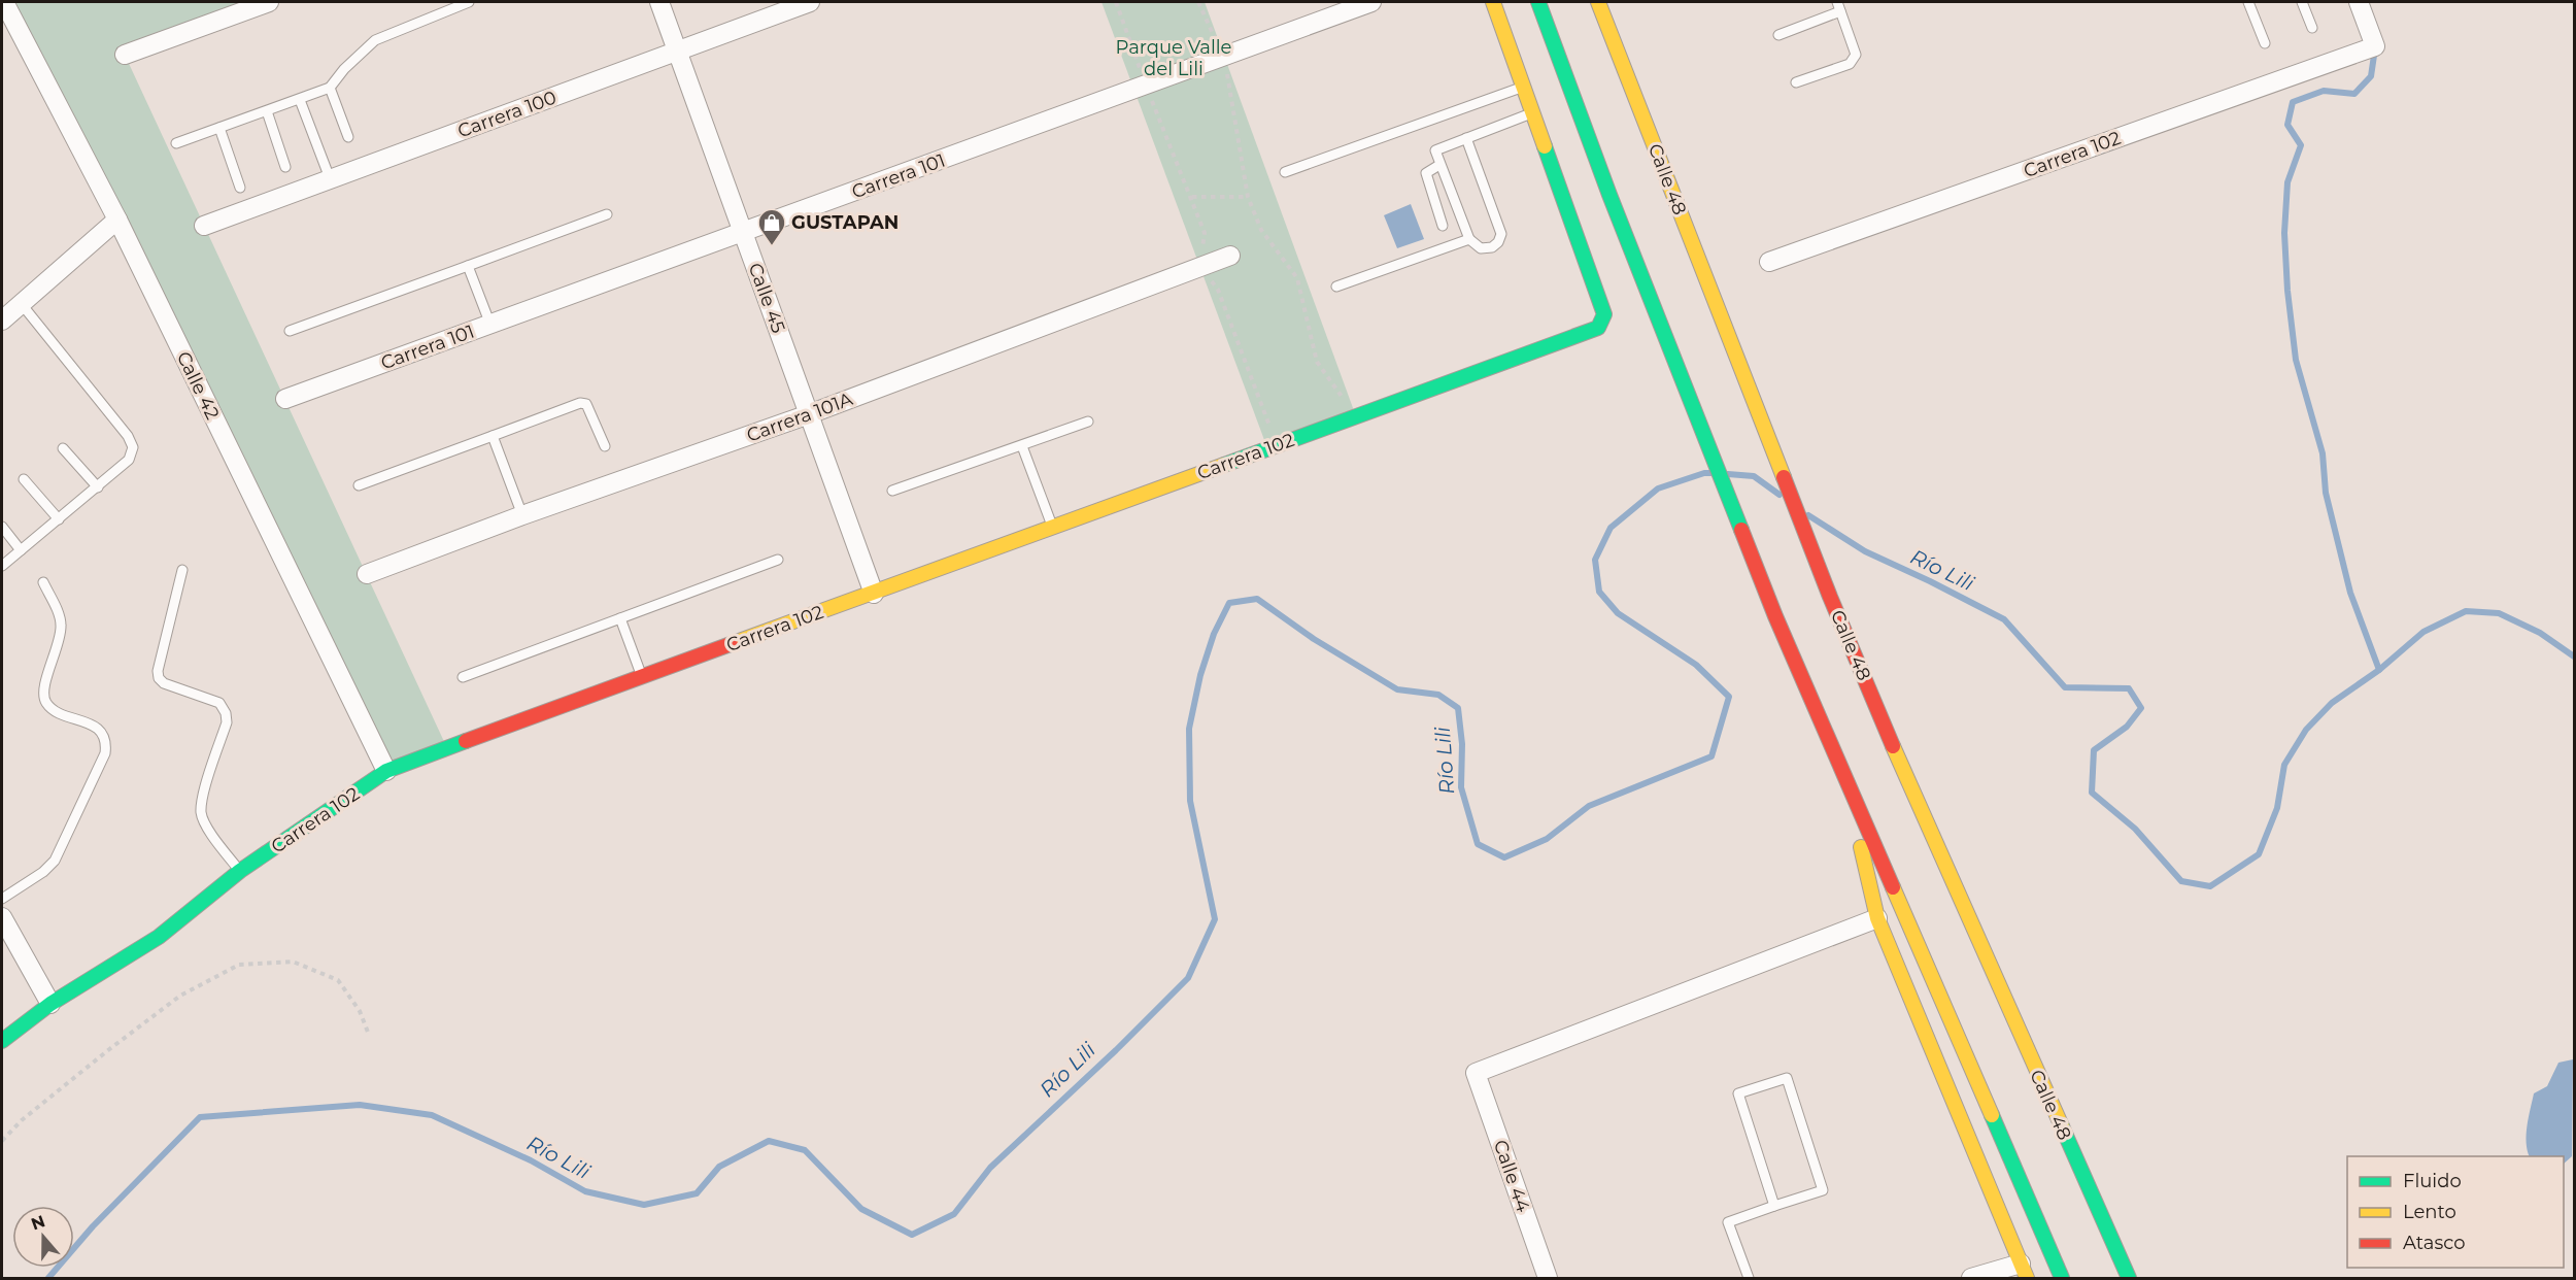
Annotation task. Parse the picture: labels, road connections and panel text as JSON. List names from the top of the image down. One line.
{"streets":{"main road":["Carrera 102","Calle 48"],"street":["Carrera 100","Carrera 101","Calle 45","Calle 42","Carrera 101A","Calle 44"]},"crossings":[["Carrera 100","Calle 45"],["Carrera 102","Calle 45"],["Carrera 102","Calle 42"],["Carrera 101","Calle 45"],["Calle 45","Carrera 101A"]],"water":["Río Lili"],"parks":["Parque Valle del Lili"],"places":{"shop":["GUSTAPAN"]},"legend":["Fluido","Lento","Atasco"],"north":"top"}
